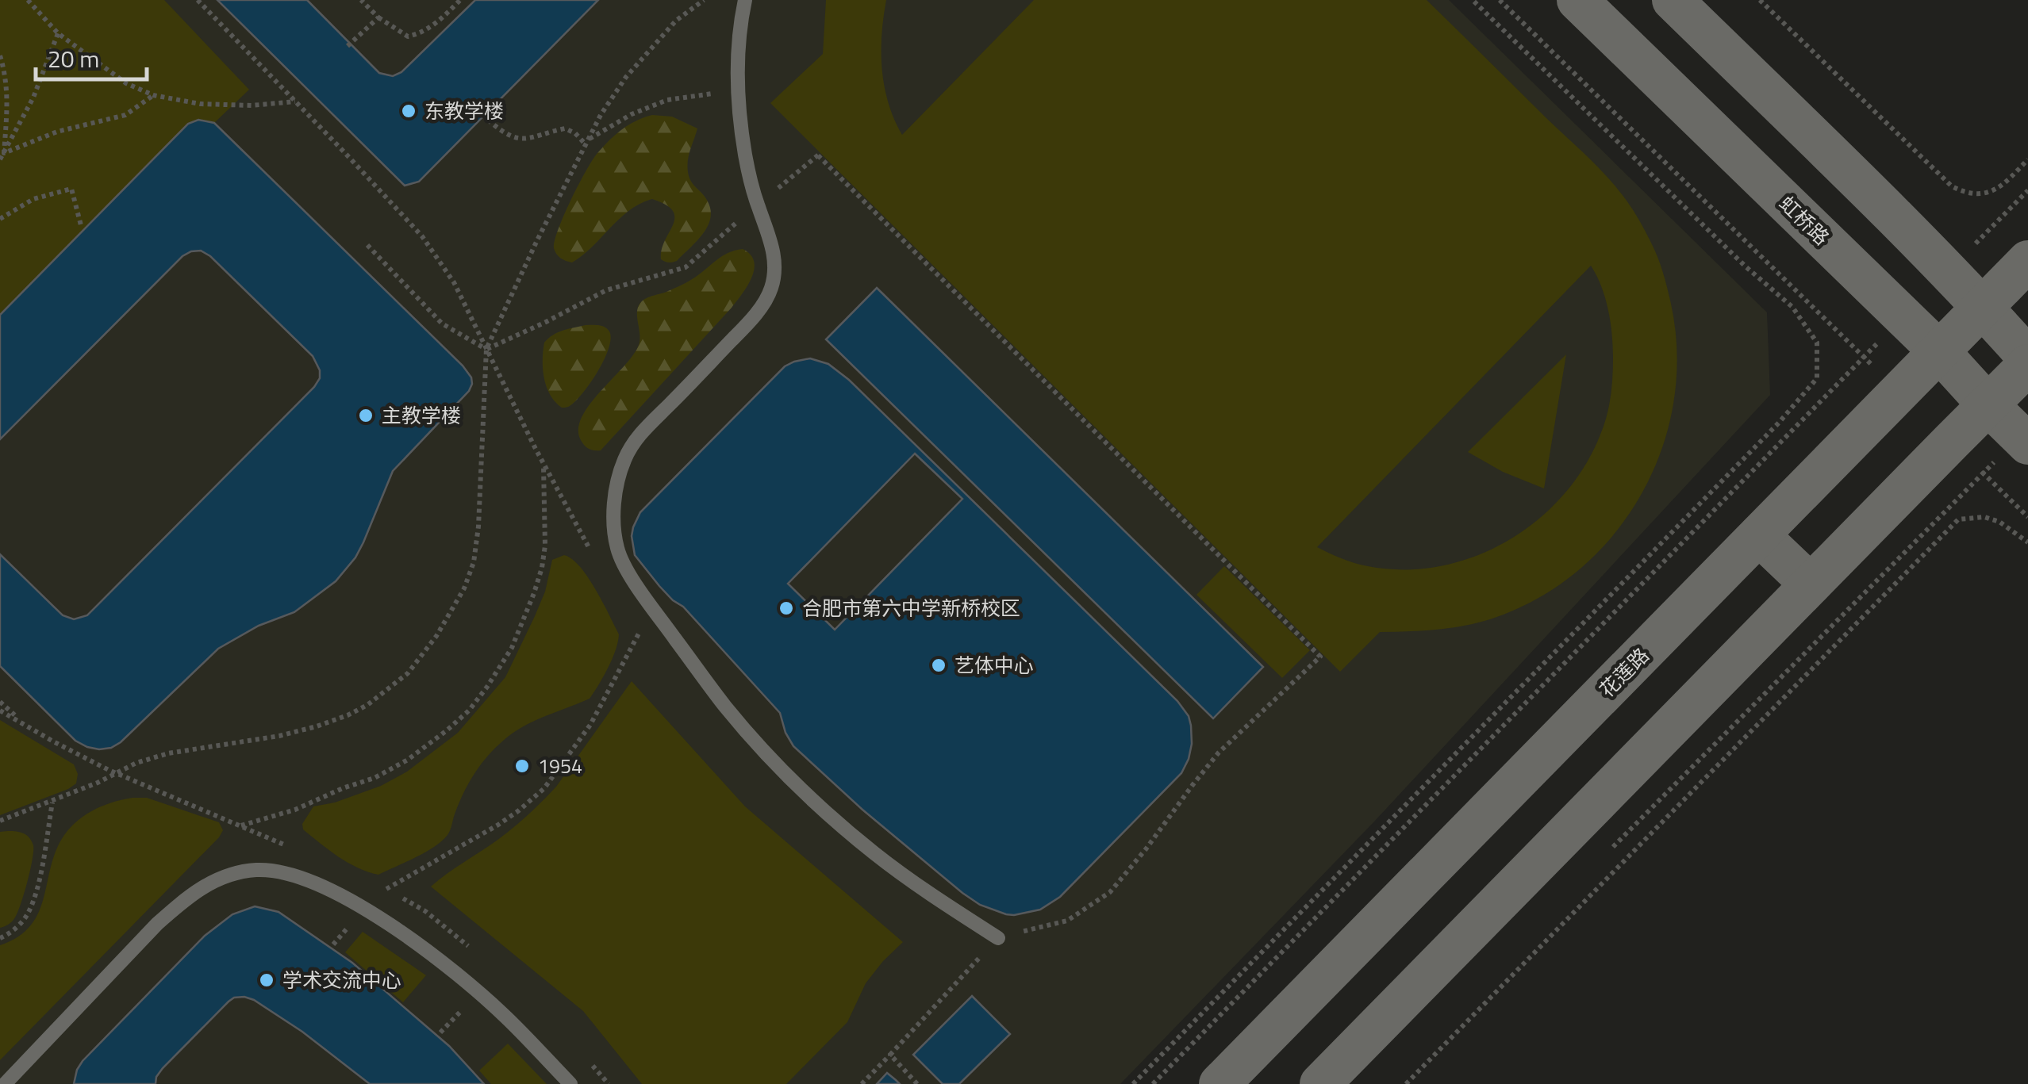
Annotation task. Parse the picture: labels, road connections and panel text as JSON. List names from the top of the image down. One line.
{"streets":{"main road":["虹桥路","花莲路"]},"crossings":[["虹桥路","花莲路"]],"places":["东教学楼","主教学楼","合肥市第六中学新桥校区","艺体中心","1954","学术交流中心"],"scale_bar":"20 m"}
